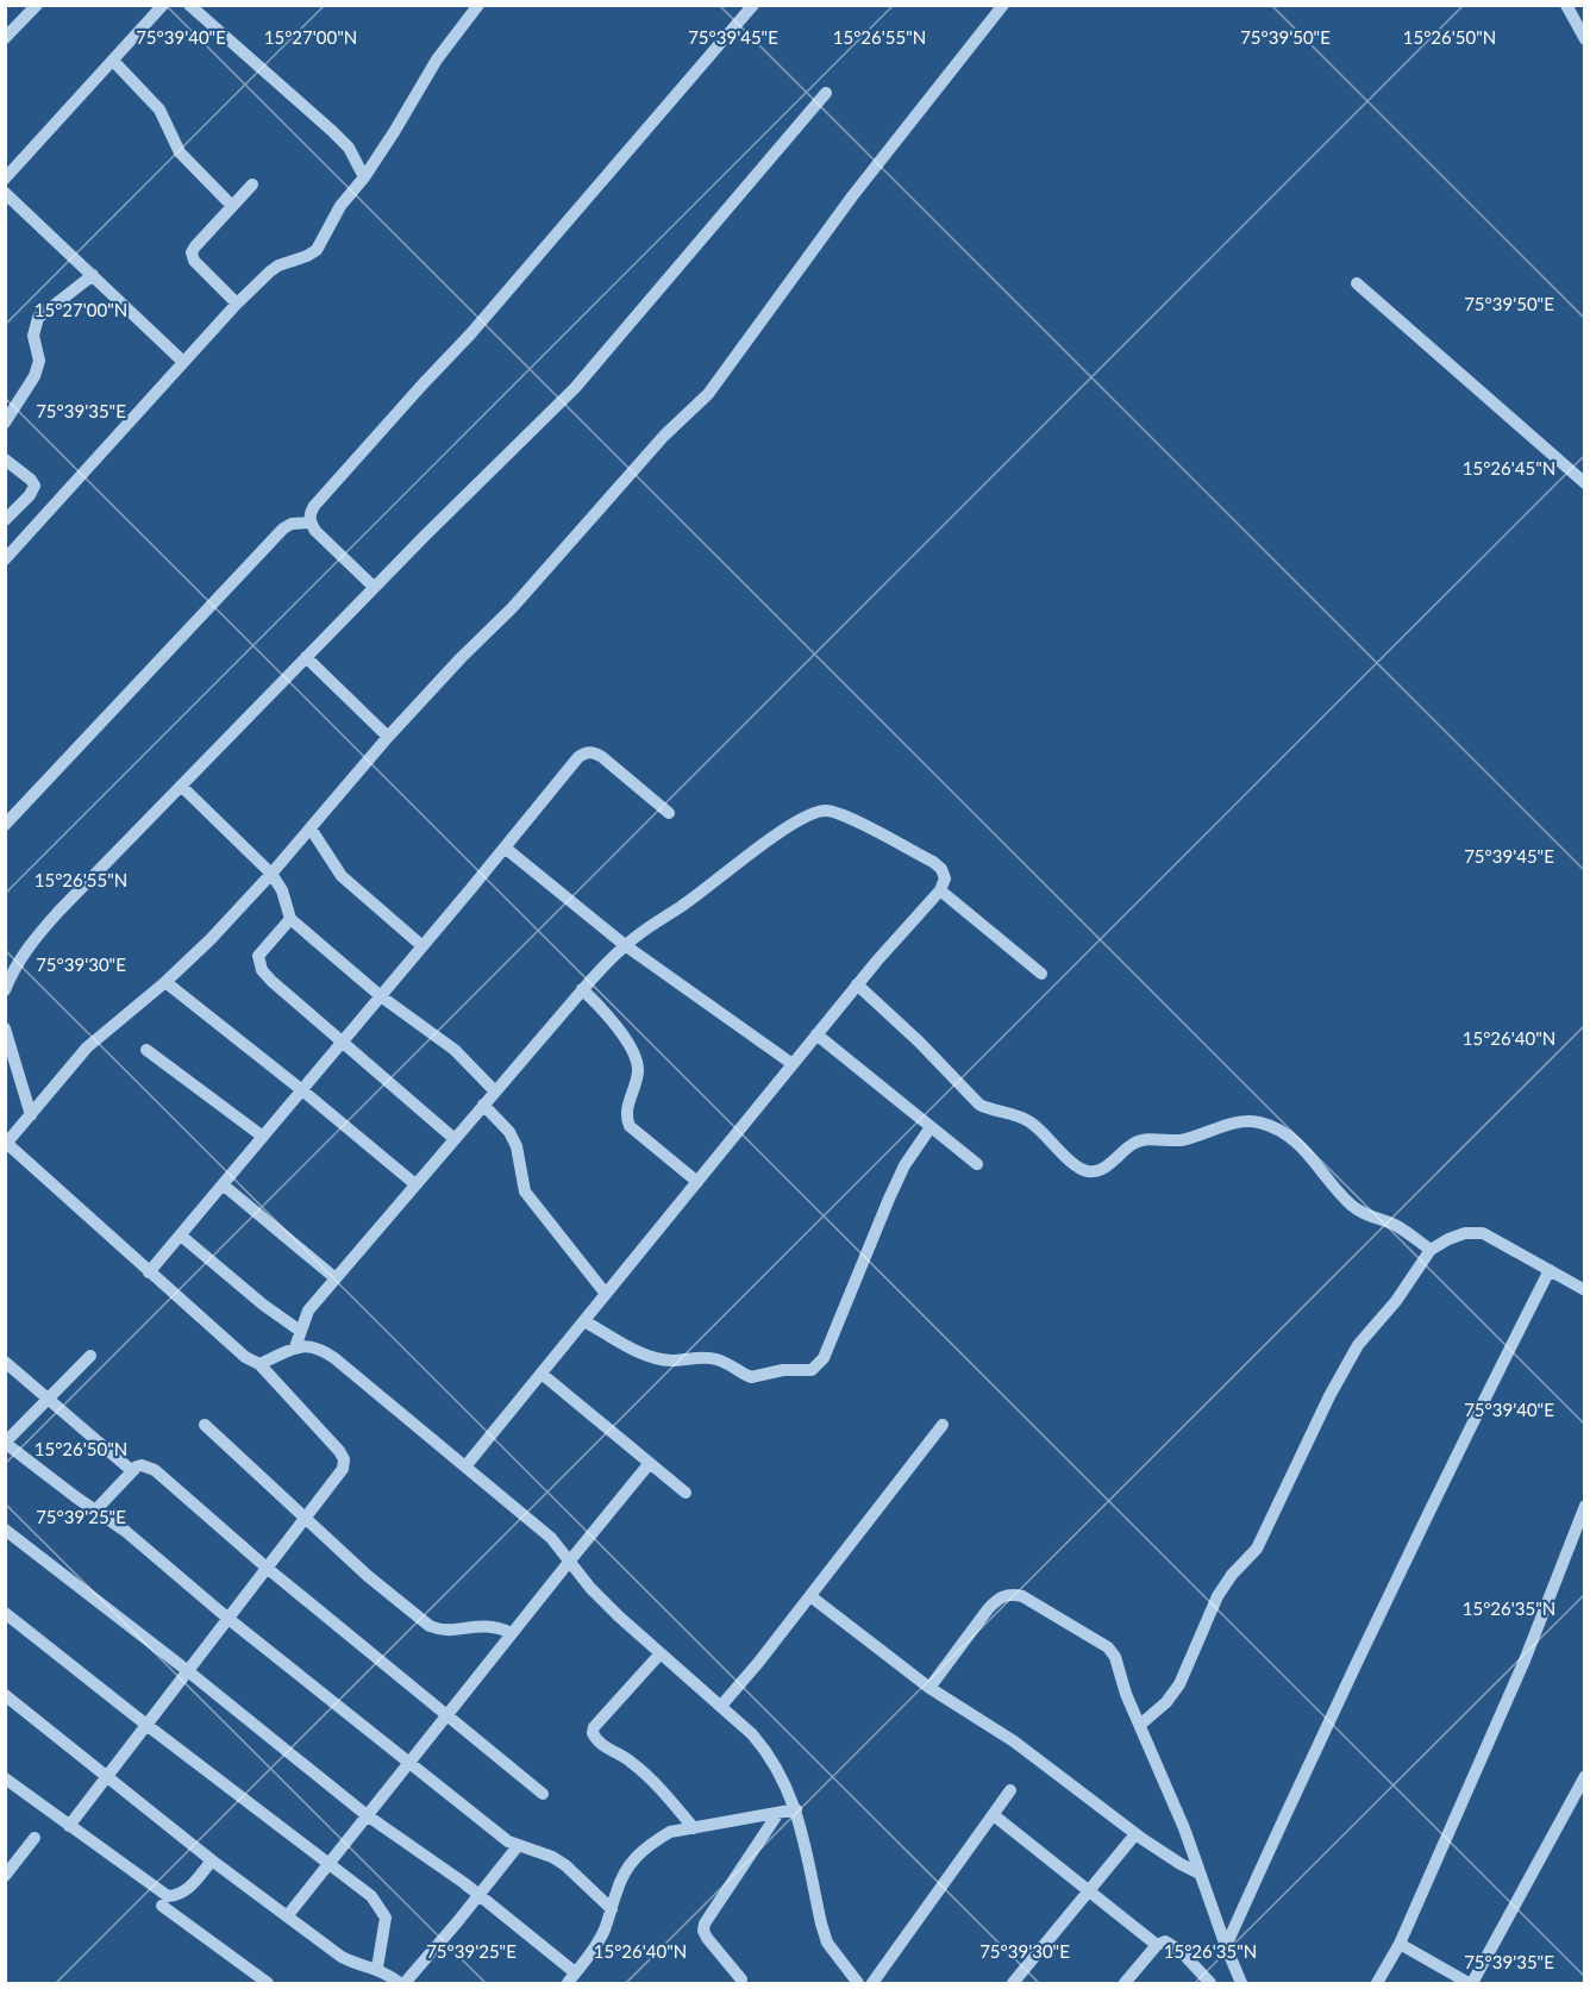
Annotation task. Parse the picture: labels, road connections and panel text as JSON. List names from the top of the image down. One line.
{"coordinates":["75°39'40\"E","15°27'00\"N","75°39'45\"E","15°26'55\"N","75°39'50\"E","15°26'50\"N","75°39'35\"E","15°26'45\"N","75°39'30\"E","15°26'40\"N","75°39'25\"E","15°26'35\"N"]}
